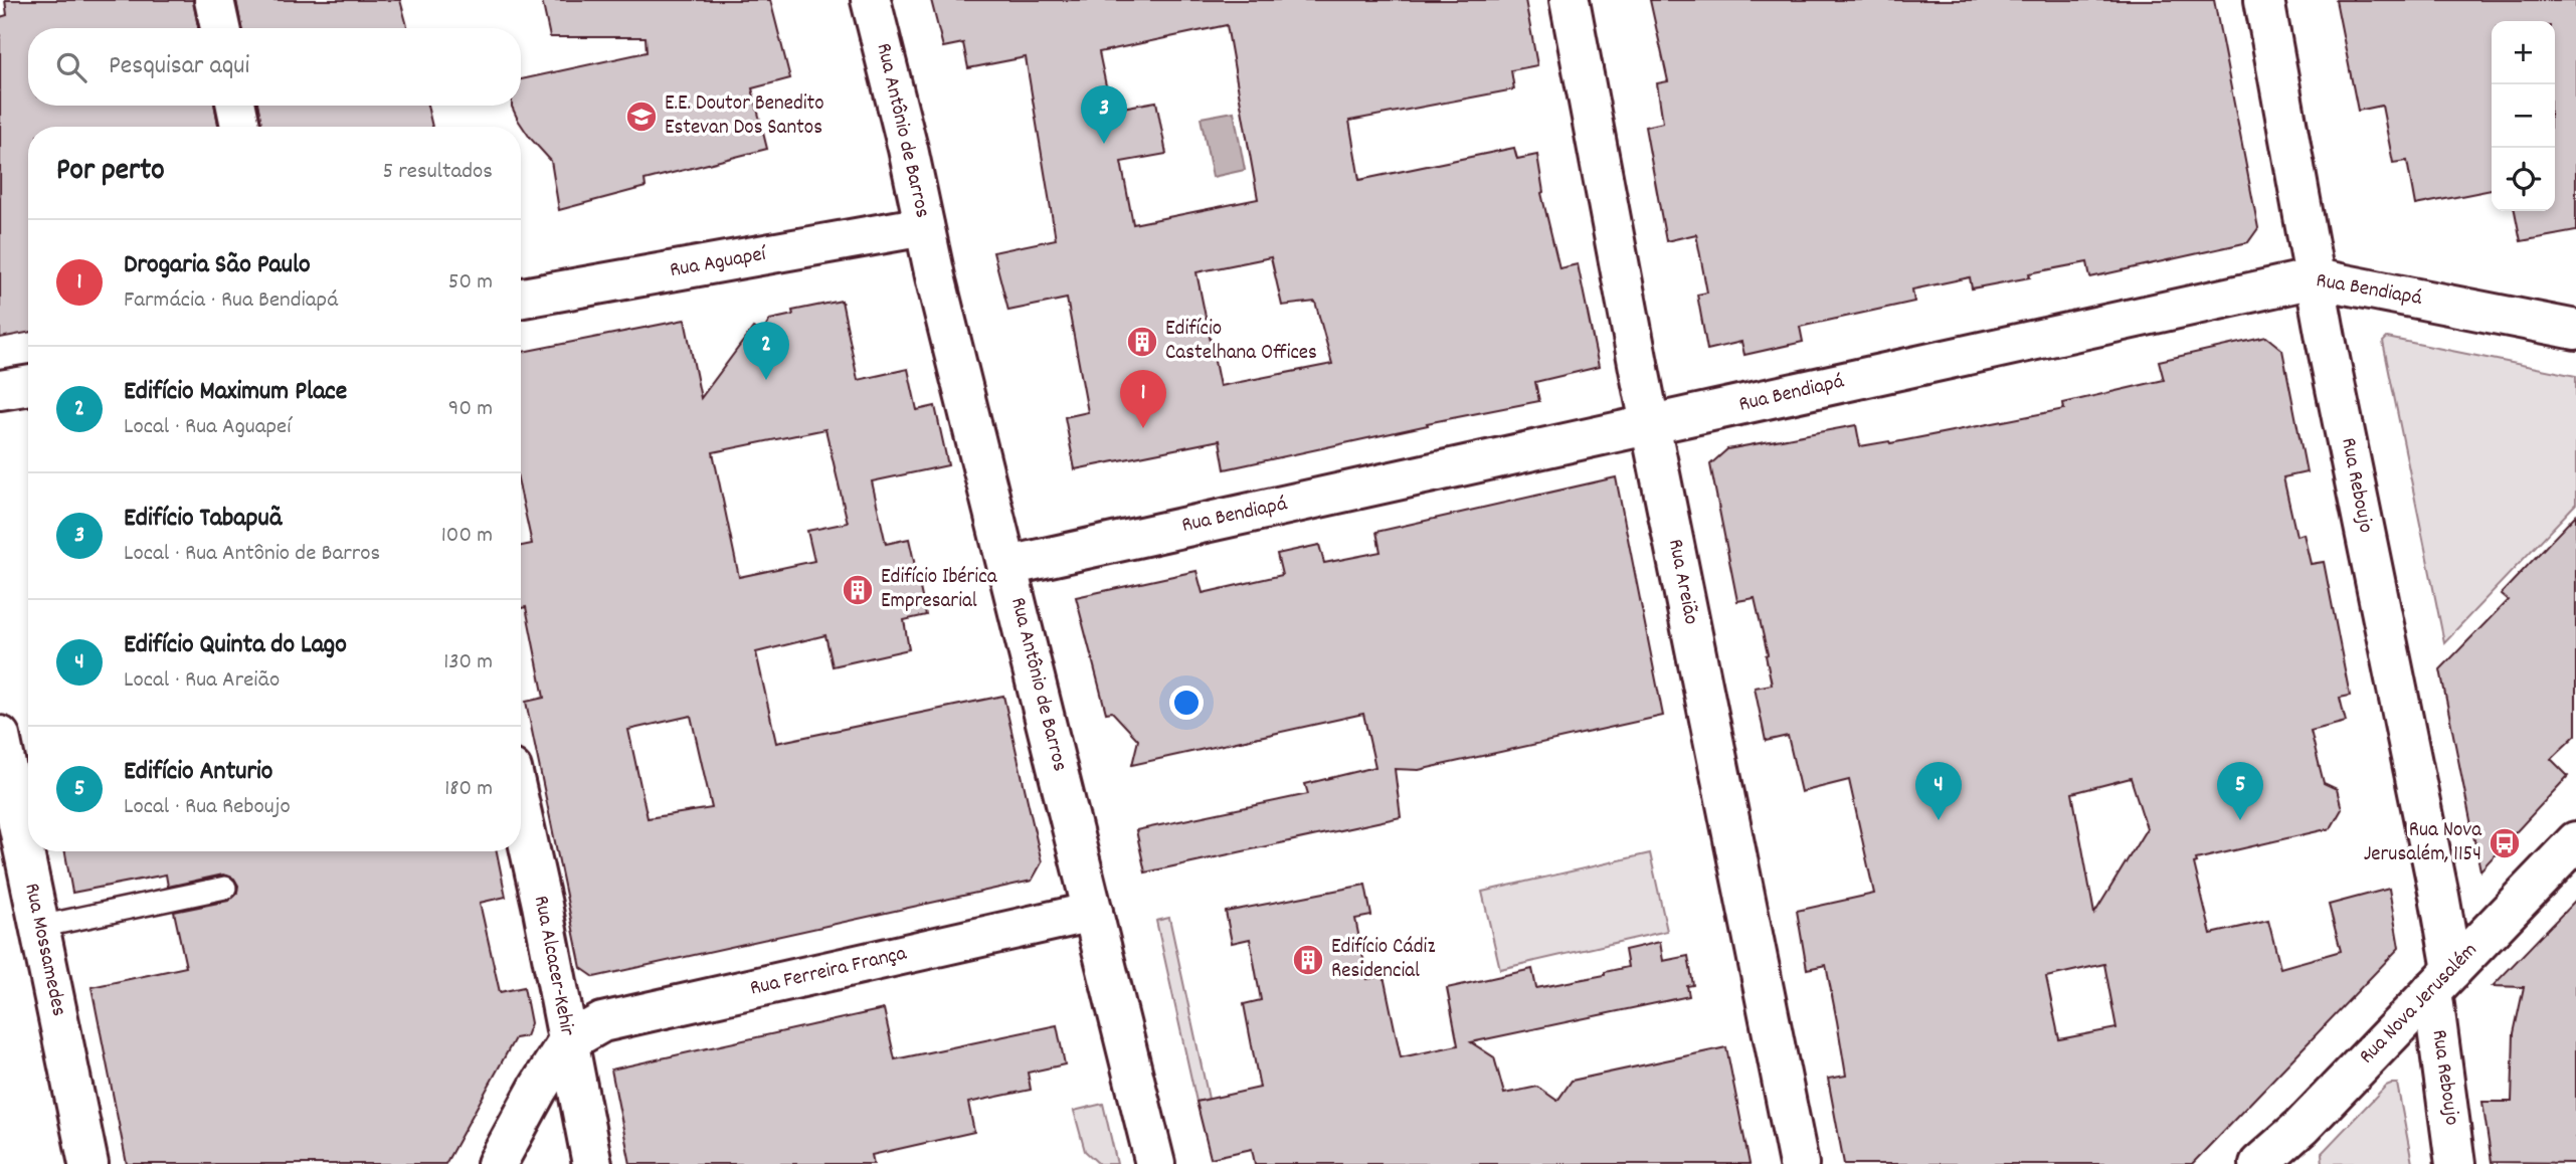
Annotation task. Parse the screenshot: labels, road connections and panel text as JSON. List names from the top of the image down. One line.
{"streets":{"street":["Rua Antônio de Barros","Rua Aguapeí","Rua Bendiapá","Rua Reboujo","Rua Areião","Rua Mossamedes","Rua Alcacer-Kehir","Rua Ferreira França","Rua Nova Jerusalém"]},"crossings":[["Rua Antônio de Barros","Rua Aguapeí"],["Rua Antônio de Barros","Rua Bendiapá"],["Rua Antônio de Barros","Rua Ferreira França"],["Rua Bendiapá","Rua Reboujo"],["Rua Bendiapá","Rua Areião"],["Rua Reboujo","Rua Nova Jerusalém"],["Rua Alcacer-Kehir","Rua Ferreira França"]],"places":{"school or university":["E.E. Doutor Benedito Estevan Dos Santos"],"building":["Edifício Castelhana Offices","Edifício Ibérica Empresarial","Edifício Cádiz Residencial"],"bus stop":["Rua Nova Jerusalém, 1154"]},"page":{"map_buttons":["+","−"],"search":"Pesquisar aqui","pins":["3","2","1","4","5"],"heading":["Por perto","5 resultados"],"list":[{"mark":"1","name":"Drogaria São Paulo","note":"Farmácia · Rua Bendiapá","value":"50 m"},{"mark":"2","name":"Edifício Maximum Place","note":"Local · Rua Aguapeí","value":"90 m"},{"mark":"3","name":"Edifício Tabapuã","note":"Local · Rua Antônio de Barros","value":"100 m"},{"mark":"4","name":"Edifício Quinta do Lago","note":"Local · Rua Areião","value":"130 m"},{"mark":"5","name":"Edifício Anturio","note":"Local · Rua Reboujo","value":"180 m"}]}}
